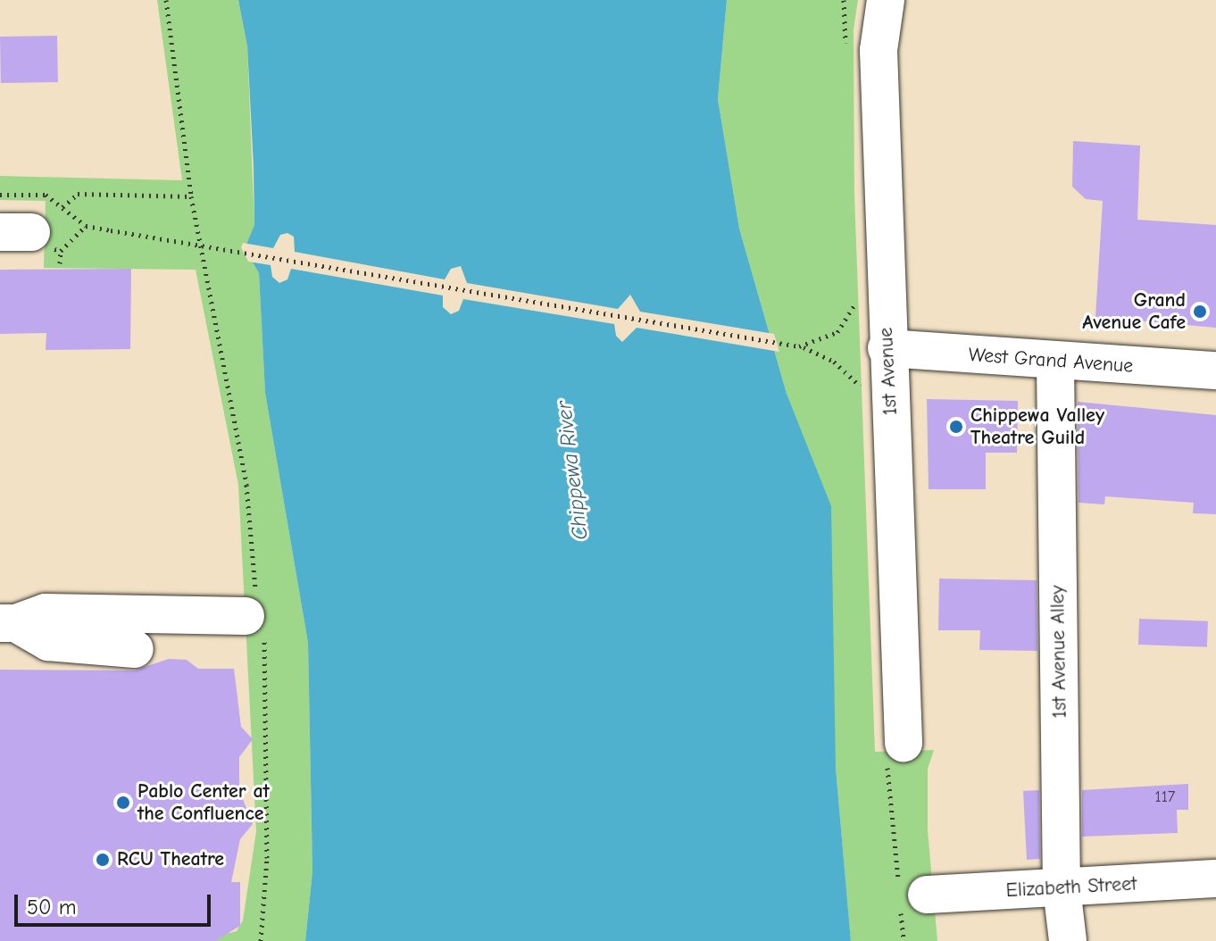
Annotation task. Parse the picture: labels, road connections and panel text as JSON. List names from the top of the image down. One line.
{"streets":{"street":["West Grand Avenue","1st Avenue","1st Avenue Alley","Elizabeth Street"]},"crossings":[["West Grand Avenue","1st Avenue"],["West Grand Avenue","1st Avenue Alley"],["1st Avenue Alley","Elizabeth Street"]],"water":["Chippewa River"],"places":["Grand Avenue Cafe","Chippewa Valley Theatre Guild","Pablo Center at the Confluence","RCU Theatre"],"house_numbers":["117"],"scale_bar":"50 m"}
